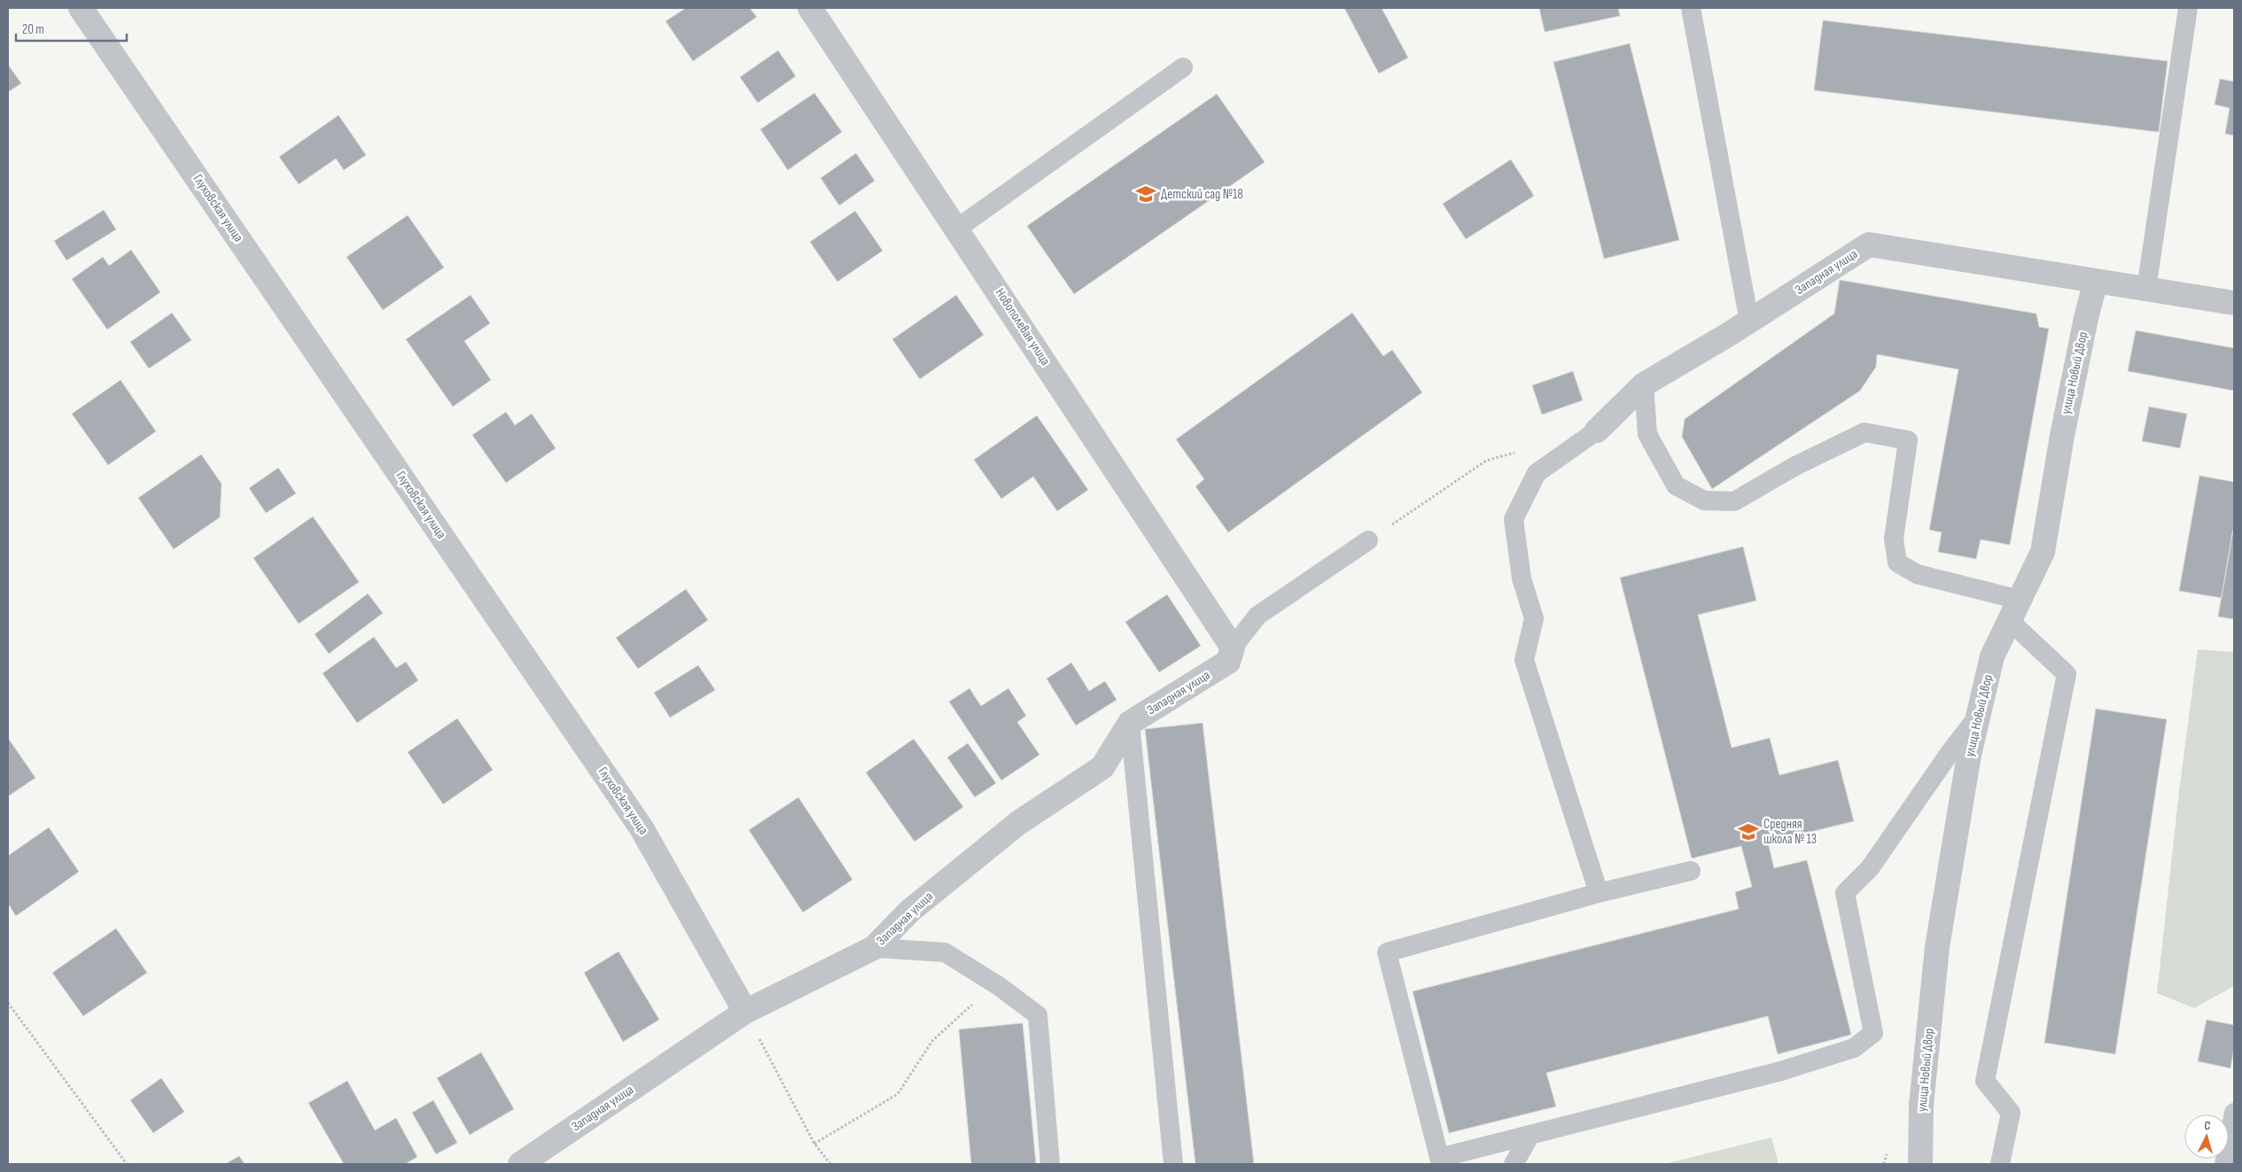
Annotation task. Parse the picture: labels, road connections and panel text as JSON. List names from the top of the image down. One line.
{"streets":{"street":["Глуховская улица","Западная улица","Новополевая улица","улица Новый Двор"]},"crossings":[["Глуховская улица","Западная улица"],["Западная улица","Новополевая улица"],["Западная улица","улица Новый Двор"]],"places":{"school or university":["Детский сад №18","Средняя школа № 13"]},"scale_bar":"20 m","north":"top"}
